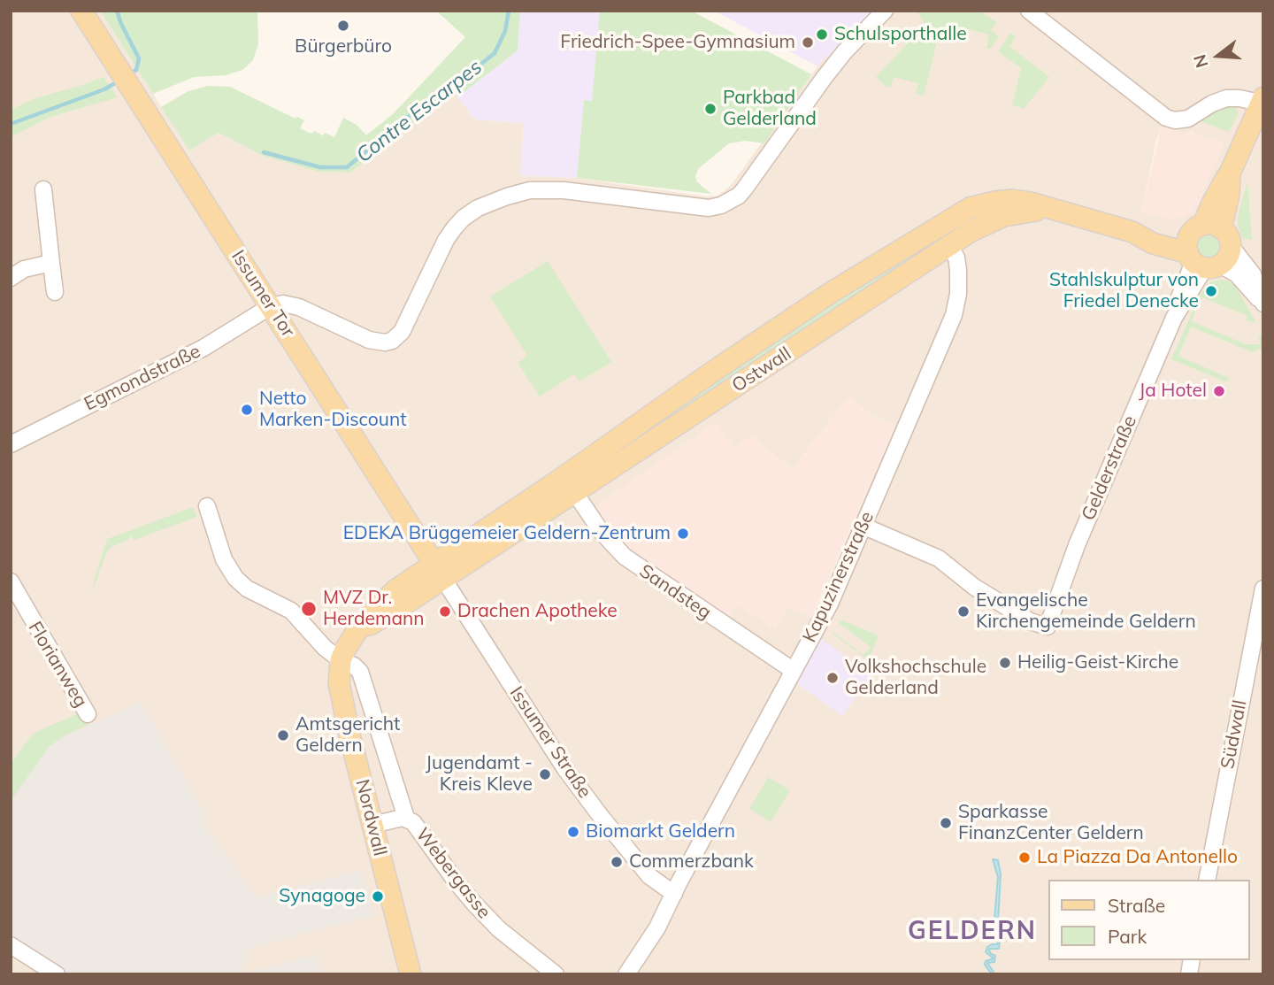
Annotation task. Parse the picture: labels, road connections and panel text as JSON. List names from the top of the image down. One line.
{"streets":{"main road":["Issumer Tor","Ostwall","Nordwall"],"street":["Egmondstraße","Gelderstraße","Kapuzinerstraße","Sandsteg","Florianweg","Südwall","Issumer Straße","Webergasse"]},"crossings":[["Issumer Tor","Ostwall"],["Issumer Tor","Egmondstraße"],["Issumer Tor","Issumer Straße"],["Issumer Tor","Nordwall"],["Ostwall","Gelderstraße"],["Ostwall","Kapuzinerstraße"],["Ostwall","Sandsteg"],["Ostwall","Issumer Straße"],["Ostwall","Nordwall"],["Gelderstraße","Kapuzinerstraße"],["Kapuzinerstraße","Sandsteg"],["Kapuzinerstraße","Issumer Straße"],["Issumer Straße","Nordwall"],["Nordwall","Webergasse"]],"districts":["GELDERN"],"water":["Contre Escarpes"],"places":["Bürgerbüro","Schulsporthalle","Friedrich-Spee-Gymnasium","Parkbad Gelderland","Stahlskulptur von Friedel Denecke","Ja Hotel","Netto Marken-Discount","EDEKA Brüggemeier Geldern-Zentrum","MVZ Dr. Herdemann","Drachen Apotheke","Evangelische Kirchengemeinde Geldern","Heilig-Geist-Kirche","Volkshochschule Gelderland","Amtsgericht Geldern","Jugendamt - Kreis Kleve","Sparkasse FinanzCenter Geldern","Biomarkt Geldern","La Piazza Da Antonello","Commerzbank","Synagoge"],"legend":["Straße","Park"],"north":"left"}
